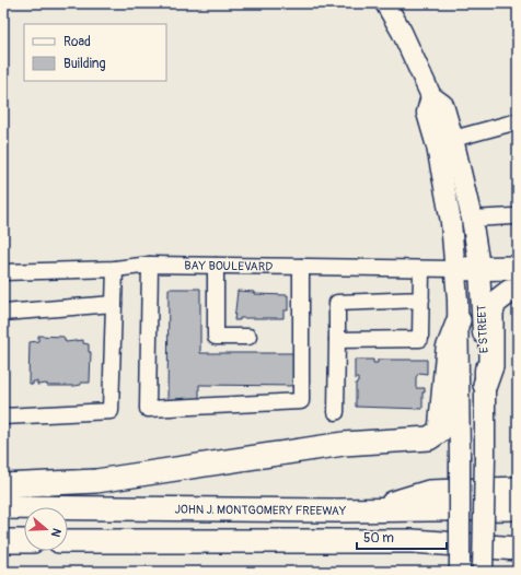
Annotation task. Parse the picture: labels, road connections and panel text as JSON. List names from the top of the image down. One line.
{"streets":{"highway":["JOHN J. MONTGOMERY FREEWAY"],"main road":["E STREET"],"street":["BAY BOULEVARD"]},"crossings":[["BAY BOULEVARD","E STREET"]],"legend":["Road","Building"],"scale_bar":"50 m","north":"right"}
